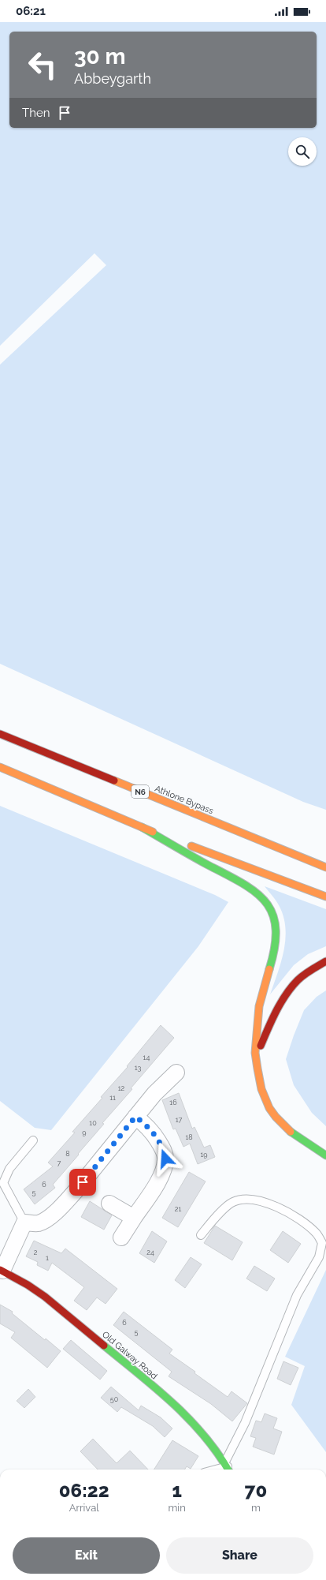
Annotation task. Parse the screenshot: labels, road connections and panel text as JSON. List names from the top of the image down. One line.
{"streets":{"main road":["N6","Athlone Bypass","Old Galway Road"]},"house_numbers":["14","13","12","11","16","17","10","9","18","8","19","7","6","5","21","2","24","1","6","5","50"],"page":{"status":"06:21","turn":["30 m","Abbeygarth"],"then":"Then","eta":["06:22","Arrival","1","min","70","m"],"buttons":["Exit","Share"]}}
